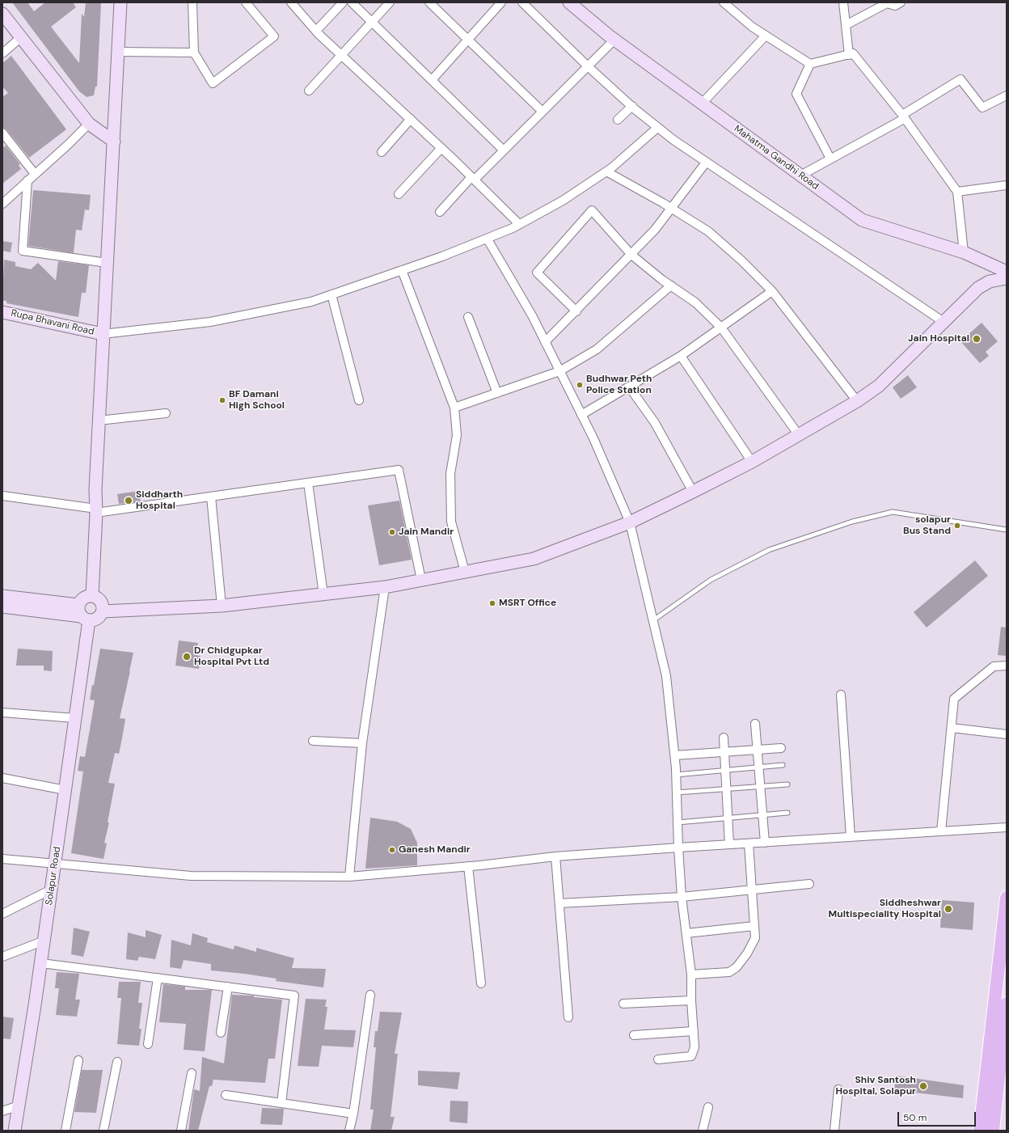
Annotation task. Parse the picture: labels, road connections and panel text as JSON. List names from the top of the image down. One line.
{"streets":{"main road":["Mahatma Gandhi Road","Rupa Bhavani Road","Solapur Road"]},"places":["Jain Hospital","Budhwar Peth Police Station","BF Damani High School","Siddharth Hospital","solapur Bus Stand","Jain Mandir","MSRT Office","Dr Chidgupkar Hospital Pvt Ltd","Ganesh Mandir","Siddheshwar Multispeciality Hospital","Shiv Santosh Hospital, Solapur"],"scale_bar":"50 m"}
